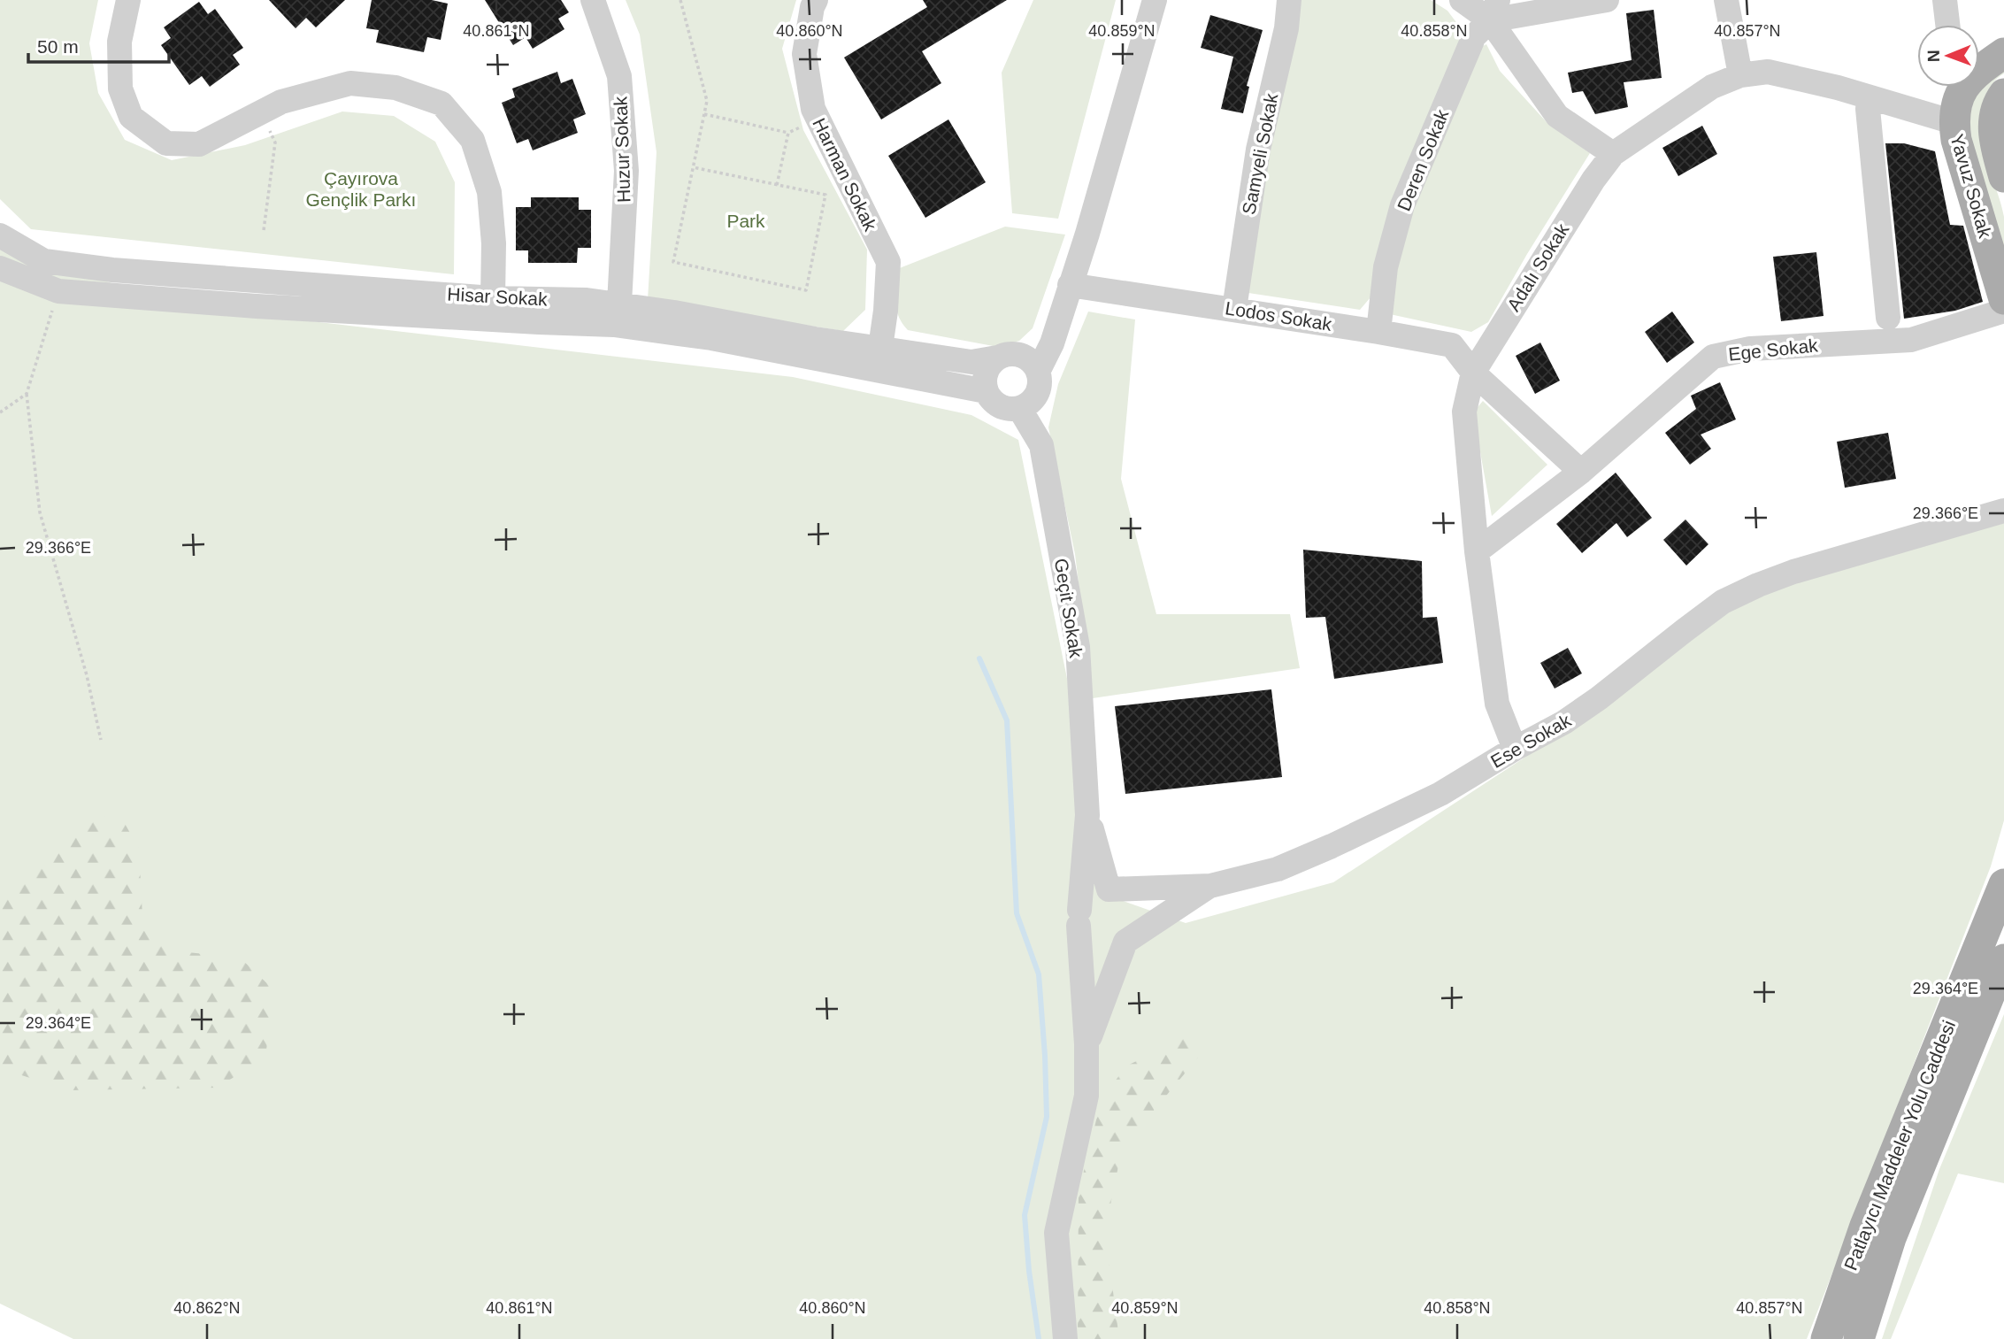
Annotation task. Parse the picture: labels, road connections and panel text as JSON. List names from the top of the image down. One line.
{"streets":{"main road":["Yavuz Sokak","Patlayıcı Maddeler Yolu Caddesi"],"street":["Huzur Sokak","Samyeli Sokak","Deren Sokak","Harman Sokak","Adalı Sokak","Hisar Sokak","Lodos Sokak","Ege Sokak","Geçit Sokak","Ese Sokak"]},"crossings":[["Huzur Sokak","Hisar Sokak"],["Samyeli Sokak","Lodos Sokak"],["Deren Sokak","Lodos Sokak"],["Harman Sokak","Hisar Sokak"],["Yavuz Sokak","Adalı Sokak"],["Adalı Sokak","Lodos Sokak"],["Adalı Sokak","Ege Sokak"],["Adalı Sokak","Ese Sokak"],["Hisar Sokak","Geçit Sokak"]],"parks":["Çayırova Gençlik Parkı","Park"],"scale_bar":"50 m","north":"left","coordinates":["40.861°N","40.860°N","40.859°N","40.858°N","40.857°N","29.366°E","29.364°E","40.862°N"]}
